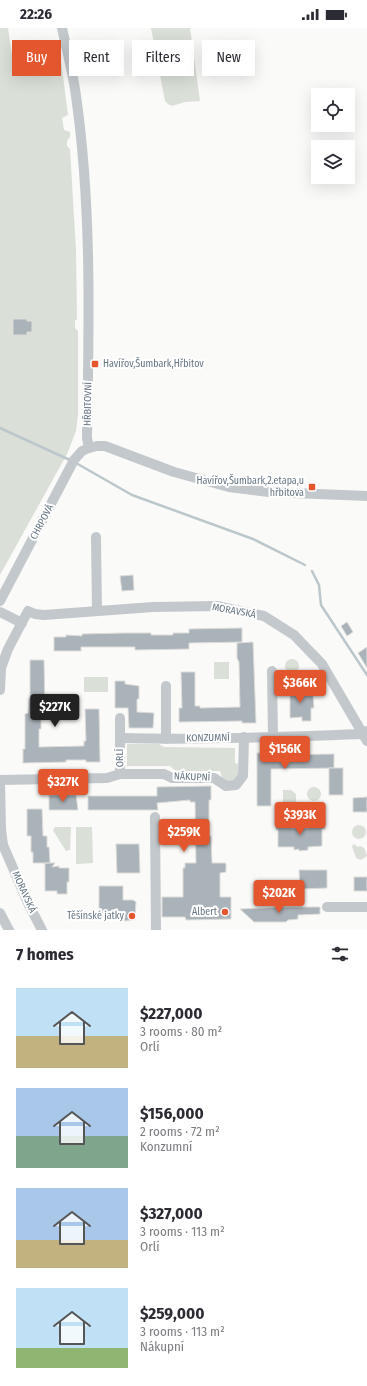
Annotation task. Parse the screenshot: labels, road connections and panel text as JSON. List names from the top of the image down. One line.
{"streets":{"street":["HŘBITOVNÍ","CHRPOVÁ","MORAVSKÁ","KONZUMNÍ","ORLÍ","NÁKUPNÍ"]},"crossings":[["HŘBITOVNÍ","CHRPOVÁ"],["MORAVSKÁ","KONZUMNÍ"],["MORAVSKÁ","ORLÍ"],["KONZUMNÍ","ORLÍ"],["KONZUMNÍ","NÁKUPNÍ"],["ORLÍ","NÁKUPNÍ"]],"places":{"transit":["Havířov,Šumbark,Hřbitov","Havířov,Šumbark,2.etapa,u hřbitova"],"other":["Albert","Těšínské jatky"]},"page":{"status":"22:26","chip":["Buy","Rent","Filters","New"],"price":["$366K","$227K","$156K","$327K","$393K","$259K","$202K"],"heading":"7 homes","list":[{"name":"$227,000","note":"3 rooms · 80 m² · Orlí"},{"name":"$156,000","note":"2 rooms · 72 m² · Konzumní"},{"name":"$327,000","note":"3 rooms · 113 m² · Orlí"},{"name":"$259,000","note":"3 rooms · 113 m² · Nákupní"}]}}
